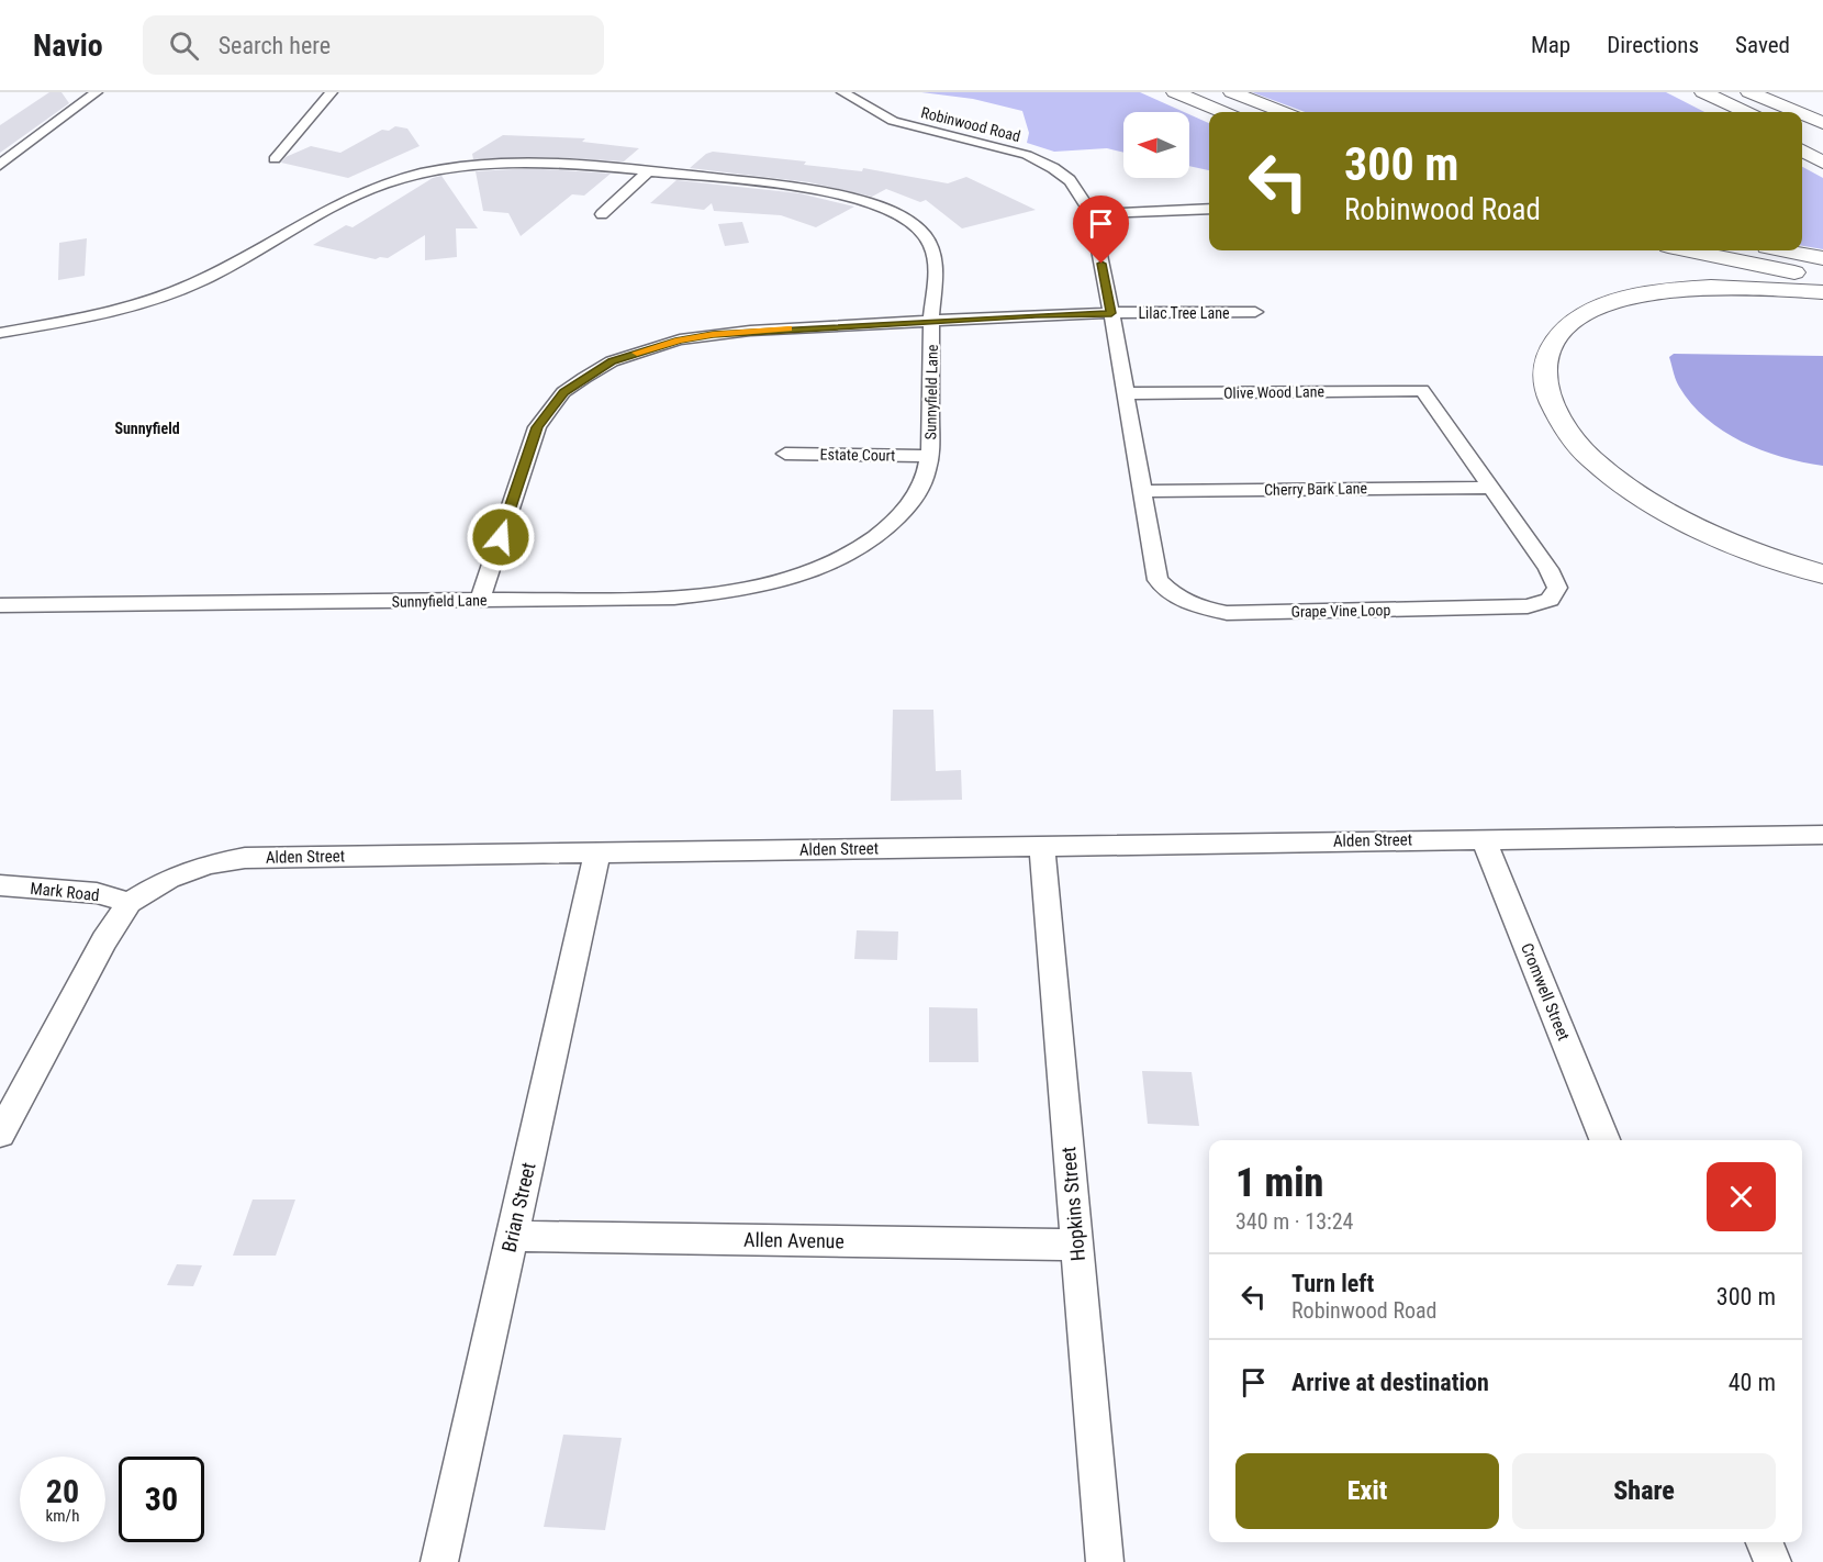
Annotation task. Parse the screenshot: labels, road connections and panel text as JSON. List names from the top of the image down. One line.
{"streets":{"street":["Robinwood Road","Lilac Tree Lane","Sunnyfield Lane","Olive Wood Lane","Estate Court","Cherry Bark Lane","Grape Vine Loop","Alden Street","Mark Road","Cromwell Street","Hopkins Street","Brian Street","Allen Avenue"]},"crossings":[["Robinwood Road","Lilac Tree Lane"],["Robinwood Road","Grape Vine Loop"],["Lilac Tree Lane","Sunnyfield Lane"],["Lilac Tree Lane","Grape Vine Loop"],["Sunnyfield Lane","Estate Court"],["Olive Wood Lane","Grape Vine Loop"],["Cherry Bark Lane","Grape Vine Loop"],["Alden Street","Mark Road"],["Alden Street","Cromwell Street"],["Alden Street","Hopkins Street"],["Alden Street","Brian Street"],["Hopkins Street","Allen Avenue"],["Brian Street","Allen Avenue"]],"districts":["Sunnyfield"],"north":"left","page":{"header":"Navio","search":"Search here","nav":["Map","Directions","Saved"],"turn":["300 m","Robinwood Road"],"heading":["1 min","340 m · 13:24"],"list":[{"name":"Turn left","note":"Robinwood Road","value":"300 m"},{"name":"Arrive at destination","value":"40 m"}],"buttons":["Exit","Share"],"speed":"20 km/h","limit":"30"}}
